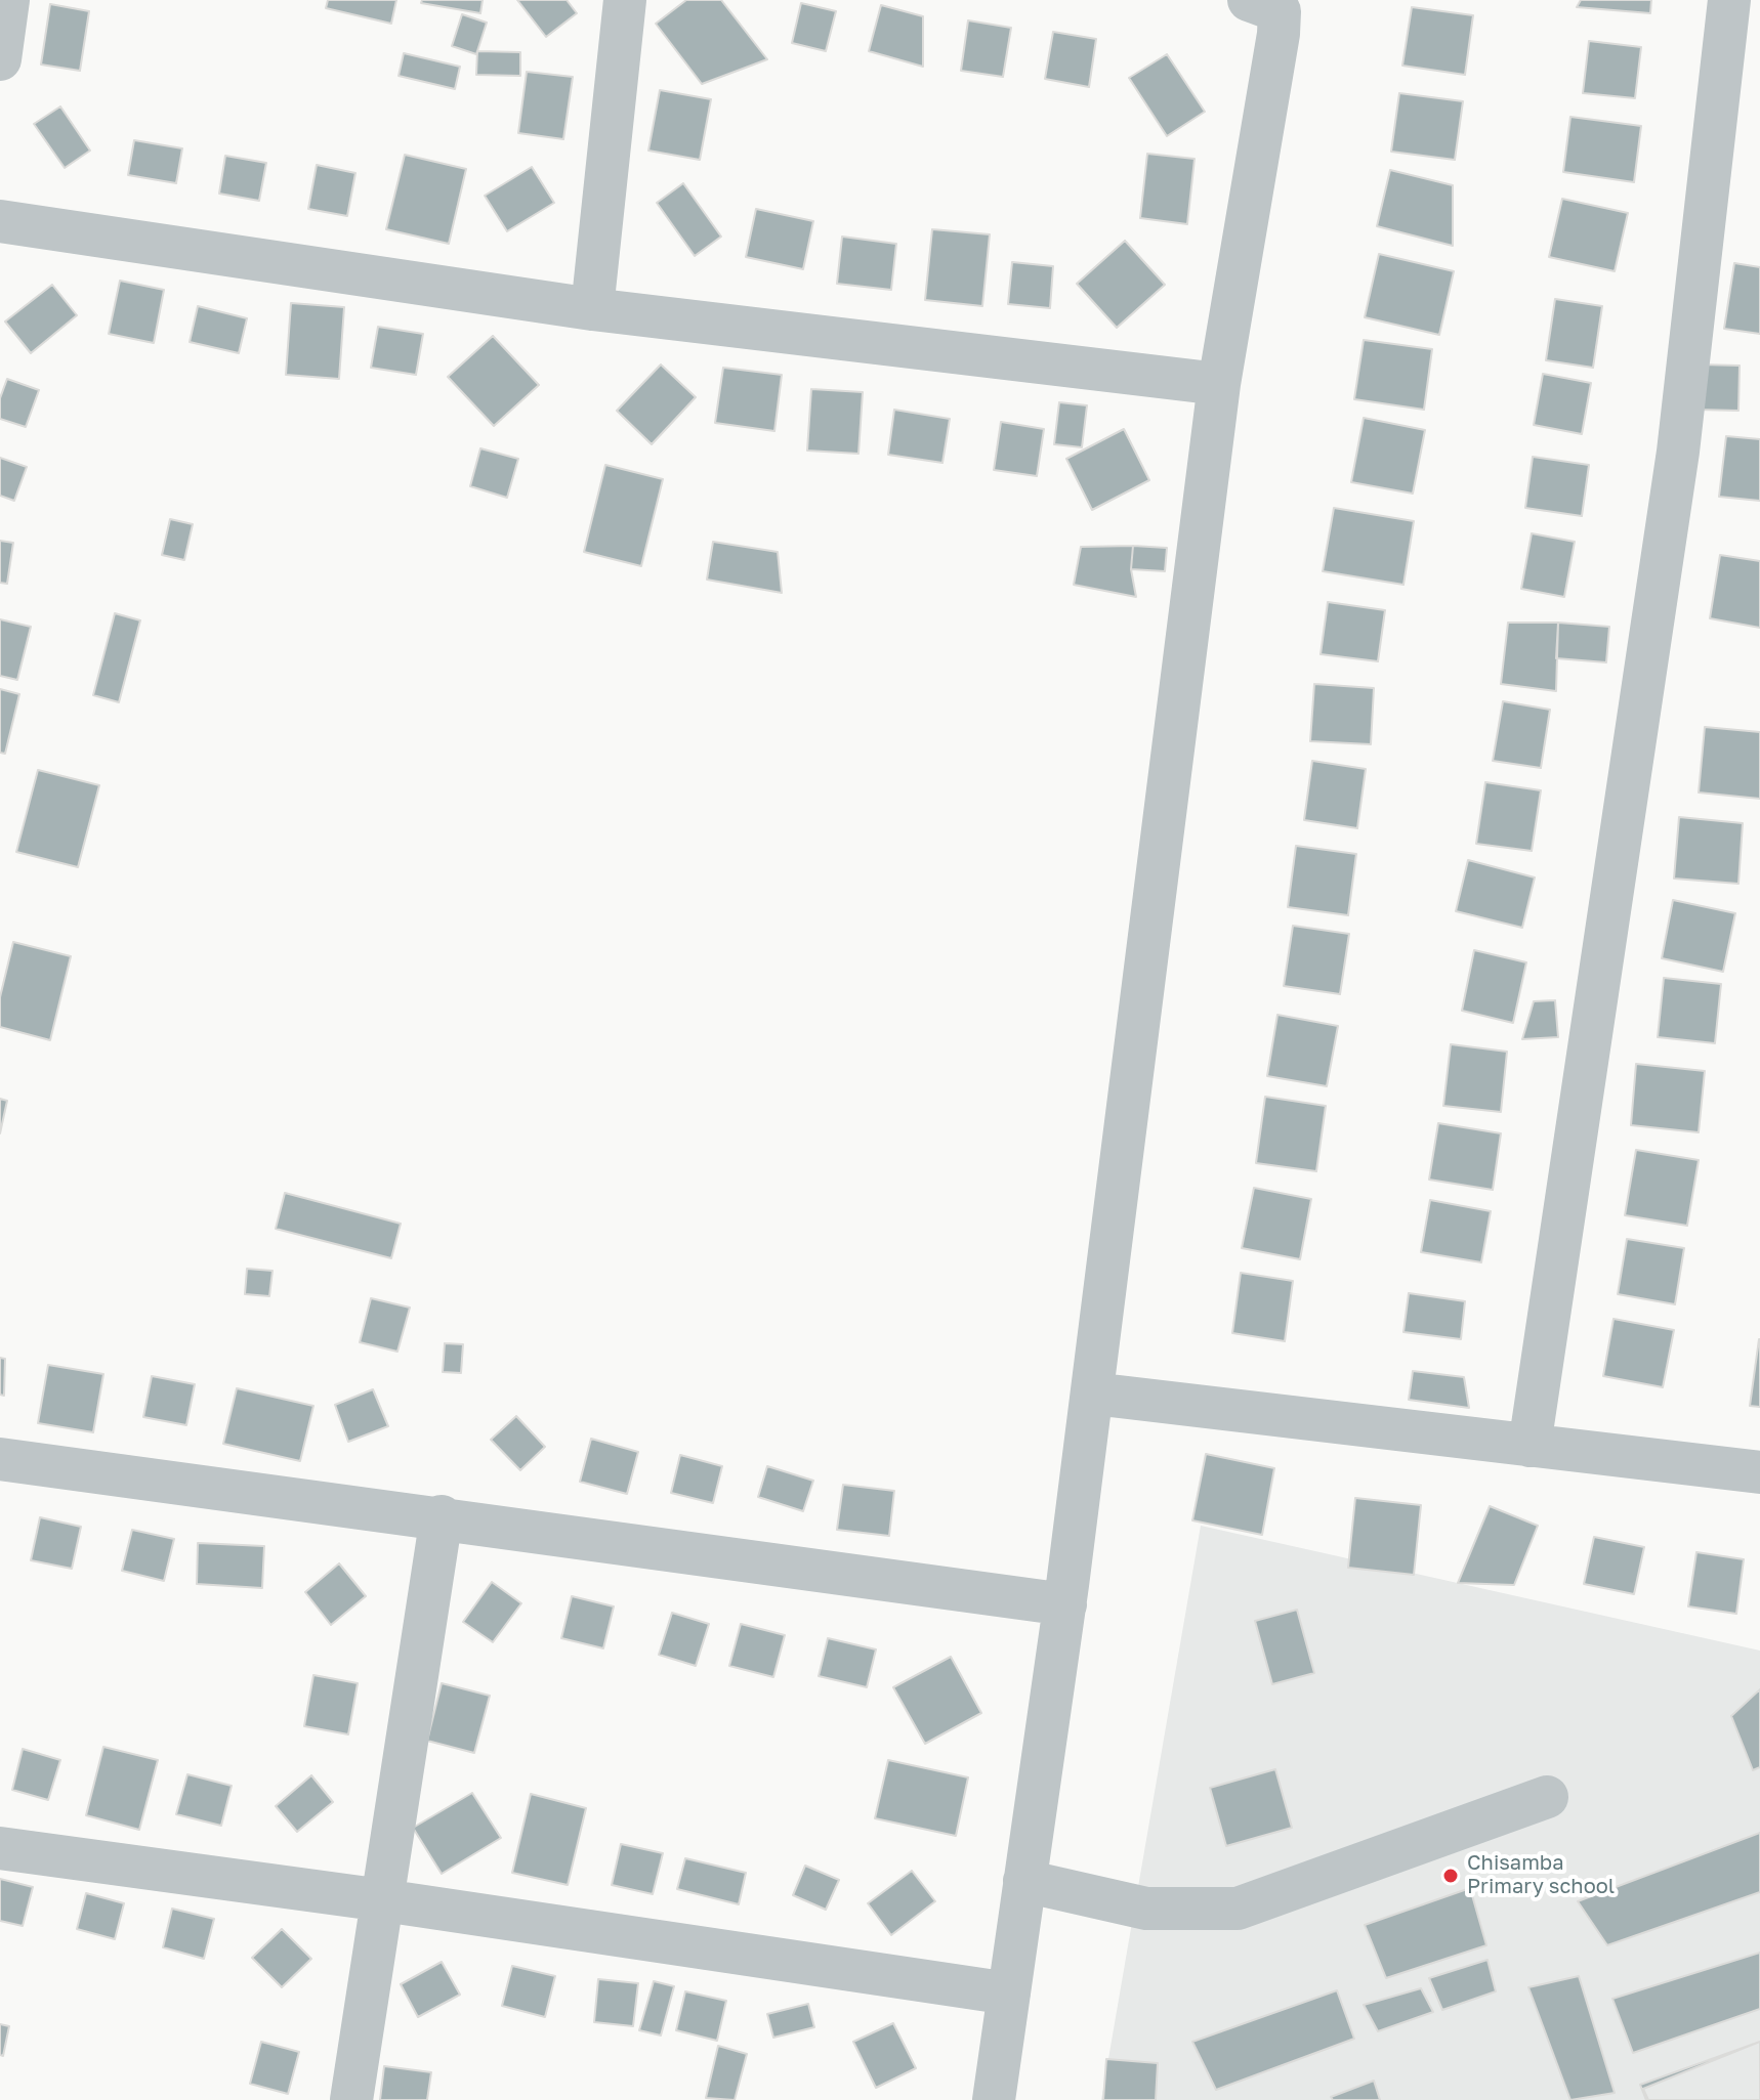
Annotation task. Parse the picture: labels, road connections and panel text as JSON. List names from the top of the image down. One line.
{"places":["Chisamba Primary school"]}
